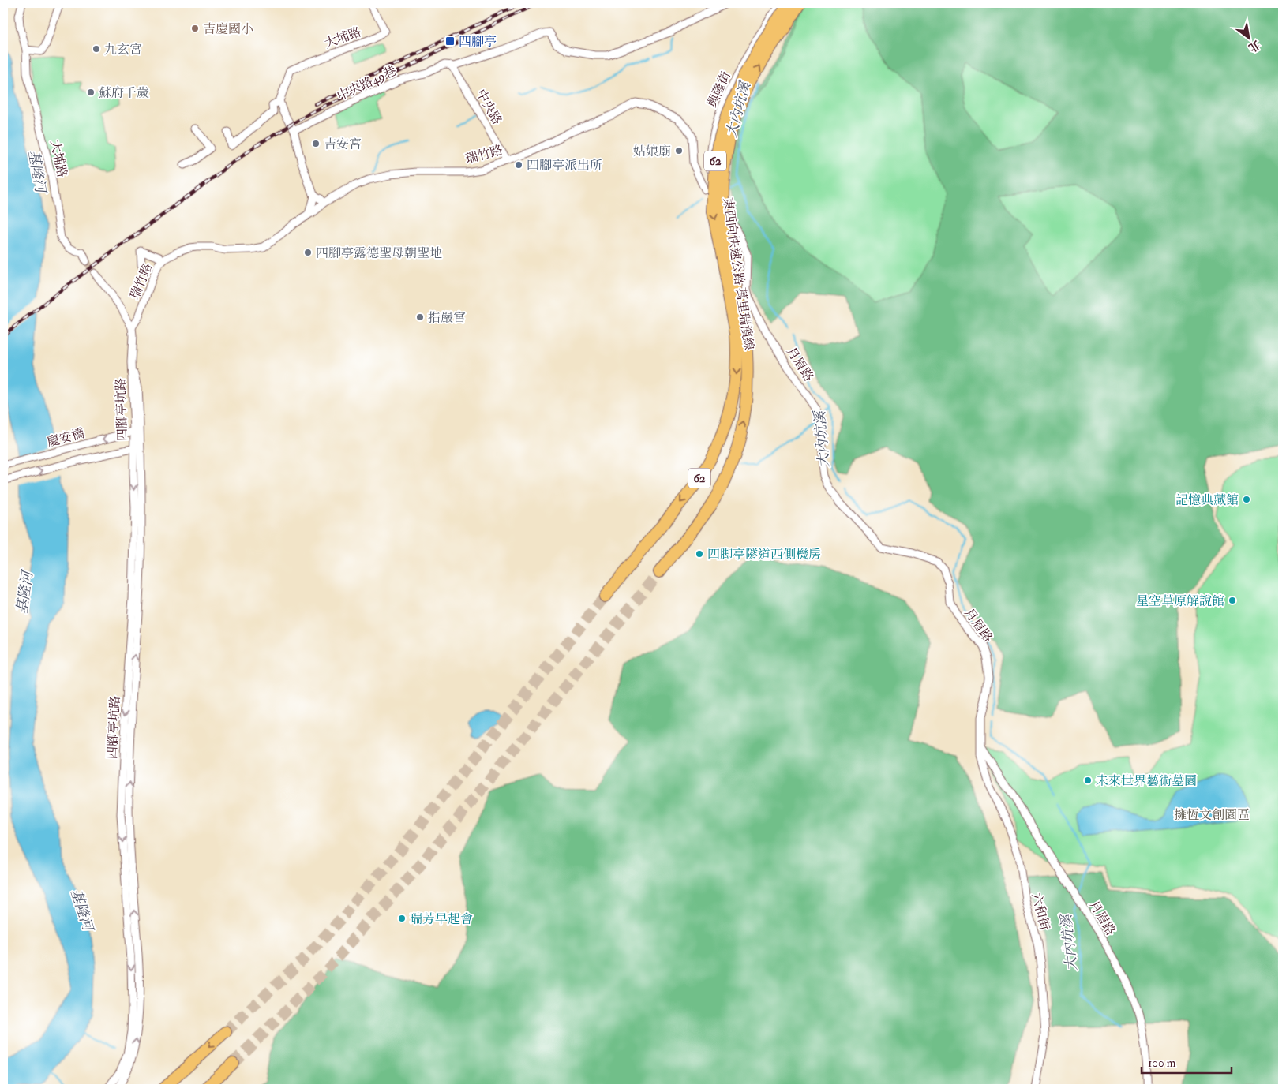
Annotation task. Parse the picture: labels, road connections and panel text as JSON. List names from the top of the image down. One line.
{"streets":{"highway":["62","東西向快速公路 萬里瑞濱線"],"street":["大埔路","中央路49巷","興隆街","中央路","瑞竹路","月眉路","四腳亭坑路","慶安橋","六和街"]},"crossings":[["中央路49巷","中央路"],["興隆街","瑞竹路"],["中央路","瑞竹路"],["瑞竹路","四腳亭坑路"],["月眉路","六和街"],["四腳亭坑路","慶安橋"]],"water":["大內坑溪","基隆河"],"parks":["擁恆文創園區"],"places":{"other":["吉慶國小","九玄宮","蘇府千歲","吉安宮","姑娘廟","四腳亭派出所","四腳亭露德聖母朝聖地","指嚴宮","記憶典藏館","四脚亭隧道西側機房","星空草原解說館","未來世界藝術墓園","瑞芳早起會"],"transit":["四腳亭"]},"scale_bar":"100 m","north":"bottom right"}
